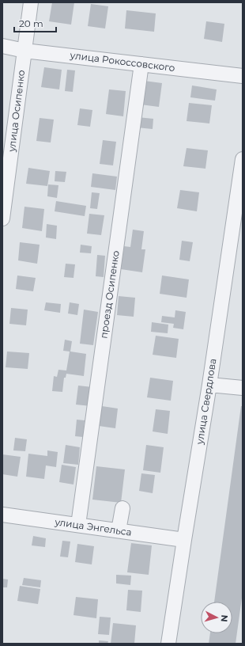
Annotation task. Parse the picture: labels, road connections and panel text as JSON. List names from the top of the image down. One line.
{"streets":{"street":["улица Рокоссовского","улица Осипенко","проезд Осипенко","улица Свердлова","улица Энгельса"]},"crossings":[["улица Рокоссовского","улица Осипенко"],["улица Рокоссовского","проезд Осипенко"],["проезд Осипенко","улица Энгельса"],["улица Свердлова","улица Энгельса"]],"scale_bar":"20 m","north":"right"}
